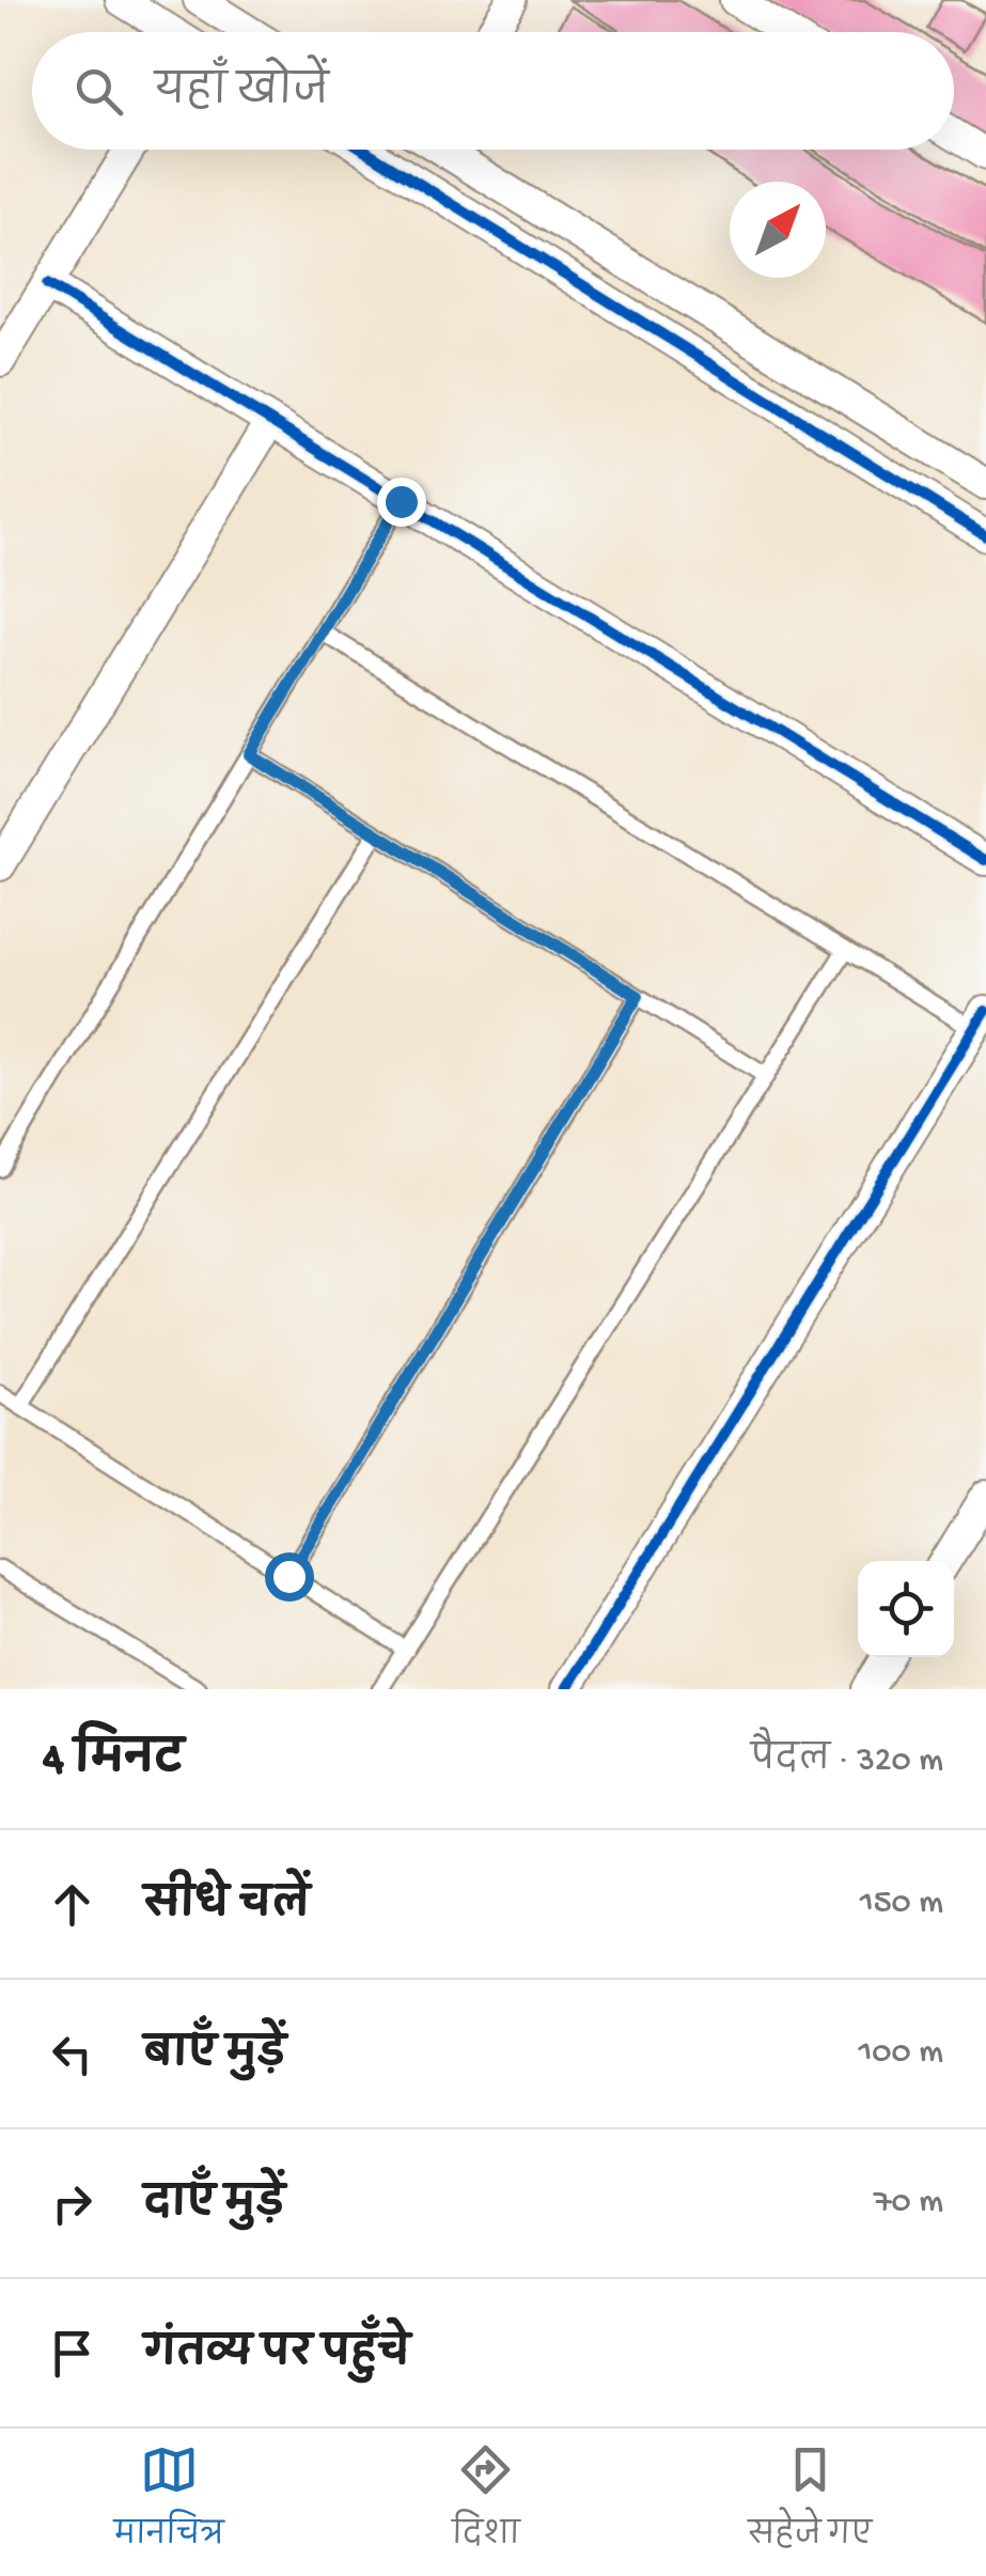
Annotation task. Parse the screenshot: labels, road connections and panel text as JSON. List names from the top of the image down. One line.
{"north":"top right","page":{"search":"यहाँ खोजें","heading":["4 मिनट","पैदल · 320 m"],"list":[["सीधे चलें","150 m"],["बाएँ मुड़ें","100 m"],["दाएँ मुड़ें","70 m"],"गंतव्य पर पहुँचे"],"nav":["मानचित्र","दिशा","सहेजे गए"]}}
